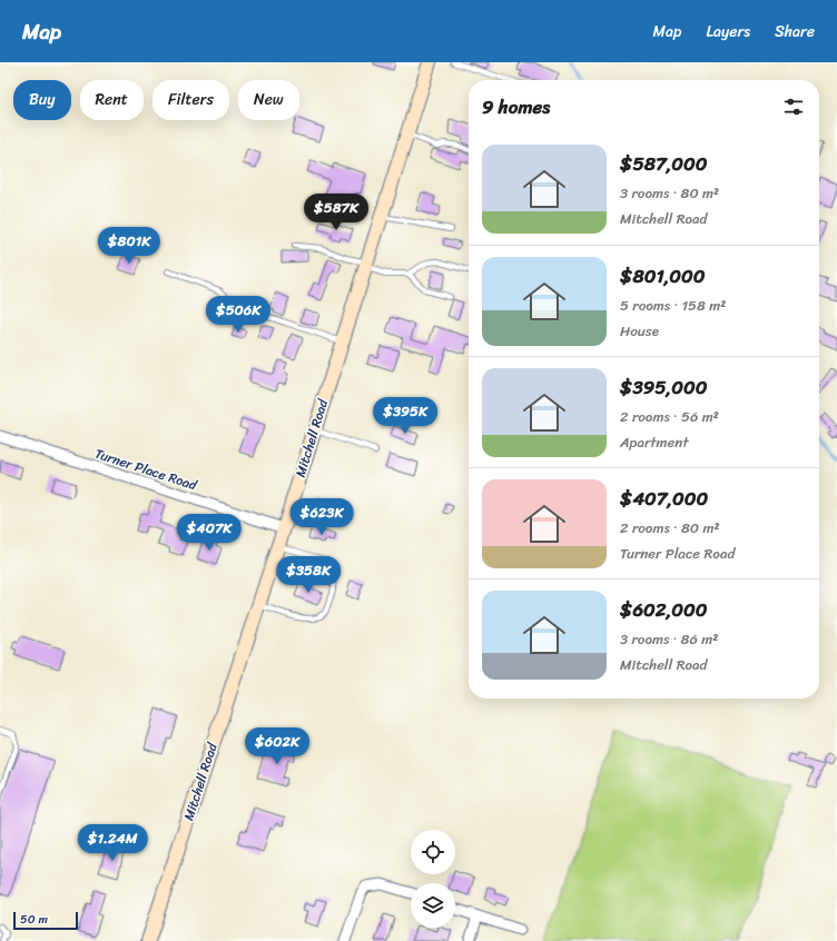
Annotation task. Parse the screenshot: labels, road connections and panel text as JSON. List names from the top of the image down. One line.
{"streets":{"street":["Mitchell Road","Turner Place Road"]},"crossings":[["Mitchell Road","Turner Place Road"]],"scale_bar":"50 m","page":{"header":"Map","nav":["Map","Layers","Share"],"chip":["Buy","Rent","Filters","New"],"heading":"9 homes","list":[{"name":"$587,000","note":"3 rooms · 80 m² · Mitchell Road"},{"name":"$801,000","note":"5 rooms · 158 m² · House"},{"name":"$395,000","note":"2 rooms · 56 m² · Apartment"},{"name":"$407,000","note":"2 rooms · 80 m² · Turner Place Road"},{"name":"$602,000","note":"3 rooms · 86 m² · Mitchell Road"}],"price":["$587K","$801K","$506K","$395K","$623K","$407K","$358K","$602K","$1.24M"],"scale":"50 m"}}
